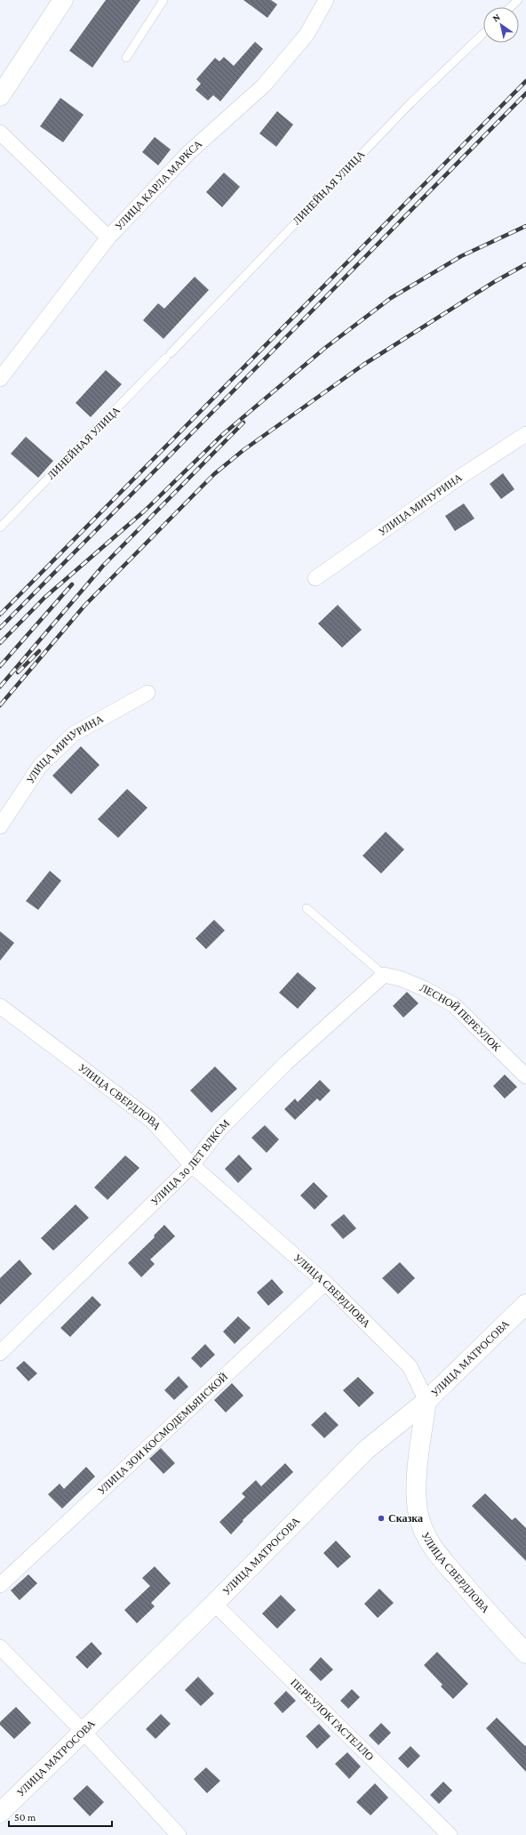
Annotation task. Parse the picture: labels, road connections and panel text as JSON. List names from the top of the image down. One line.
{"streets":{"street":["УЛИЦА КАРЛА МАРКСА","УЛИЦА МИЧУРИНА","ЛЕСНОЙ ПЕРЕУЛОК","УЛИЦА СВЕРДЛОВА","УЛИЦА 30 ЛЕТ ВЛКСМ","УЛИЦА МАТРОСОВА","УЛИЦА ЗОИ КОСМОДЕМЬЯНСКОЙ","ПЕРЕУЛОК ГАСТЕЛЛО"],"lane":["ЛИНЕЙНАЯ УЛИЦА"]},"crossings":[["ЛЕСНОЙ ПЕРЕУЛОК","УЛИЦА 30 ЛЕТ ВЛКСМ"],["УЛИЦА СВЕРДЛОВА","УЛИЦА 30 ЛЕТ ВЛКСМ"],["УЛИЦА СВЕРДЛОВА","УЛИЦА МАТРОСОВА"],["УЛИЦА СВЕРДЛОВА","УЛИЦА ЗОИ КОСМОДЕМЬЯНСКОЙ"],["УЛИЦА МАТРОСОВА","ПЕРЕУЛОК ГАСТЕЛЛО"]],"places":["Сказка"],"scale_bar":"50 m","north":"top left"}
